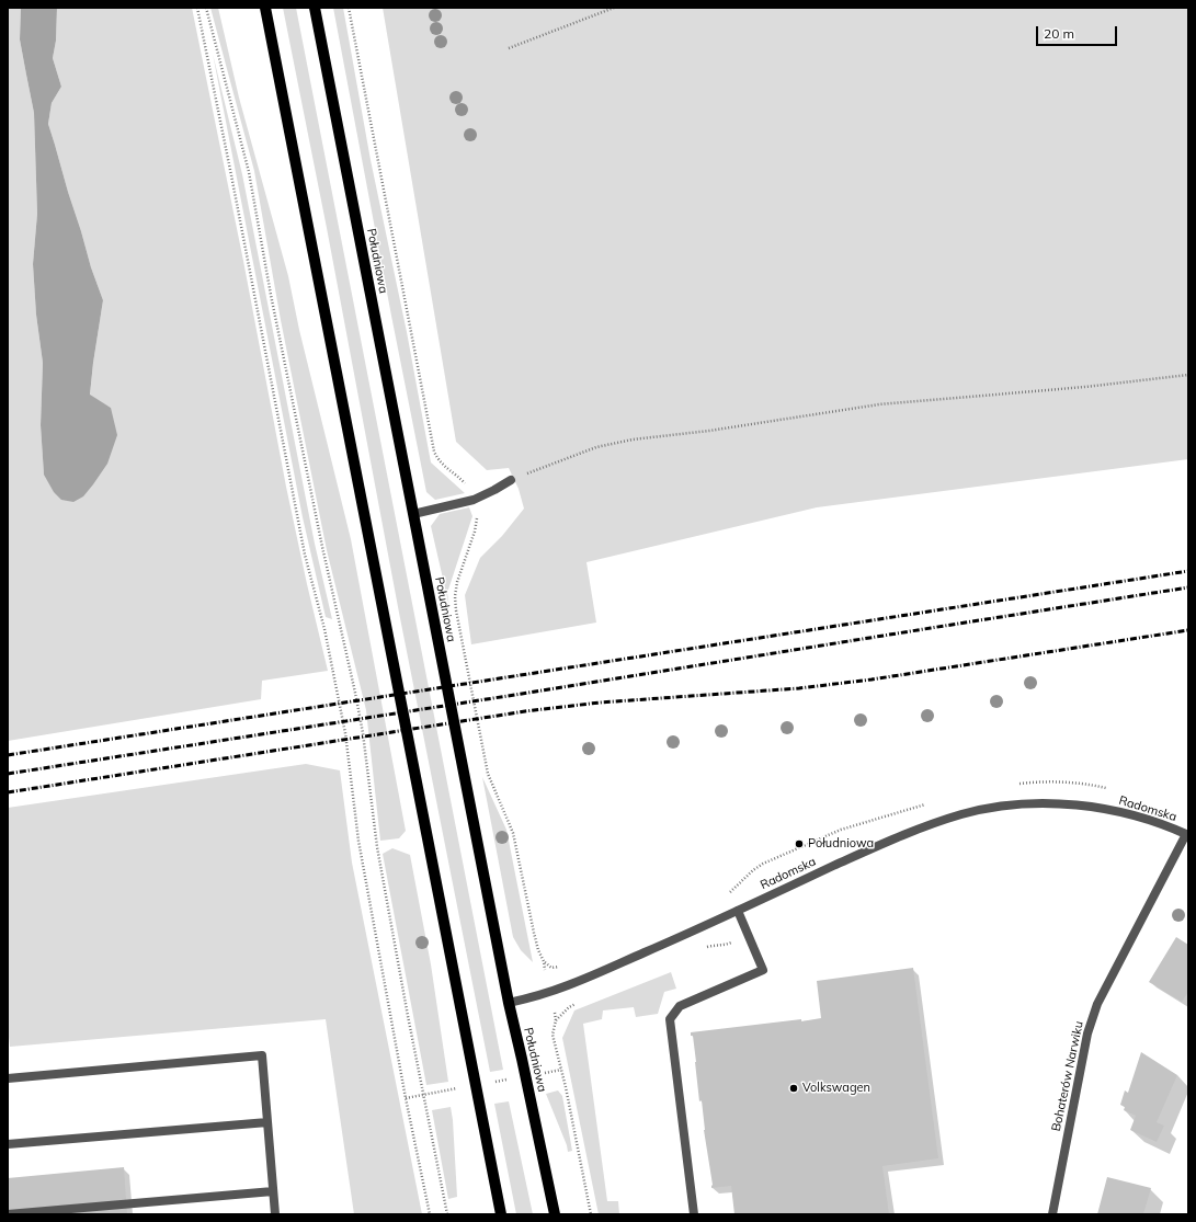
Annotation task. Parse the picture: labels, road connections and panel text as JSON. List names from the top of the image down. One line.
{"streets":{"main road":["Południowa"],"street":["Radomska","Bohaterów Narwiku"]},"crossings":[["Południowa","Radomska"],["Radomska","Bohaterów Narwiku"]],"places":["Południowa","Volkswagen"],"scale_bar":"20 m"}
